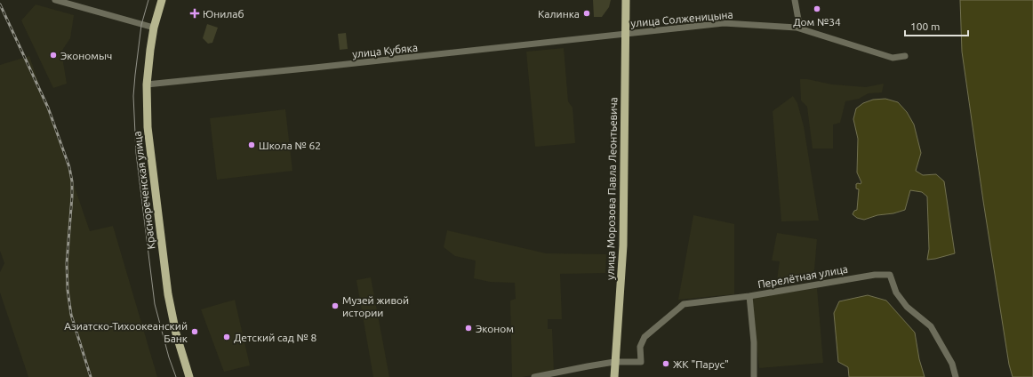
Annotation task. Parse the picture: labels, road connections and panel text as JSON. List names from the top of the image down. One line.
{"streets":{"main road":["улица Морозова Павла Леонтьевича","Краснореченская улица"],"street":["улица Солженицына","улица Кубяка","Перелётная улица"]},"crossings":[["улица Солженицына","улица Кубяка"],["улица Солженицына","улица Морозова Павла Леонтьевича"],["улица Кубяка","улица Морозова Павла Леонтьевича"],["улица Кубяка","Краснореченская улица"],["улица Морозова Павла Леонтьевича","Перелётная улица"]],"places":{"other":["Дом №34","Калинка","Экономыч","Школа № 62","Музей живой истории","Эконом","Азиатско-Тихоокеанский Банк","Детский сад № 8","ЖК \"Парус\""],"health":["Юнилаб"]},"scale_bar":"100 m"}
